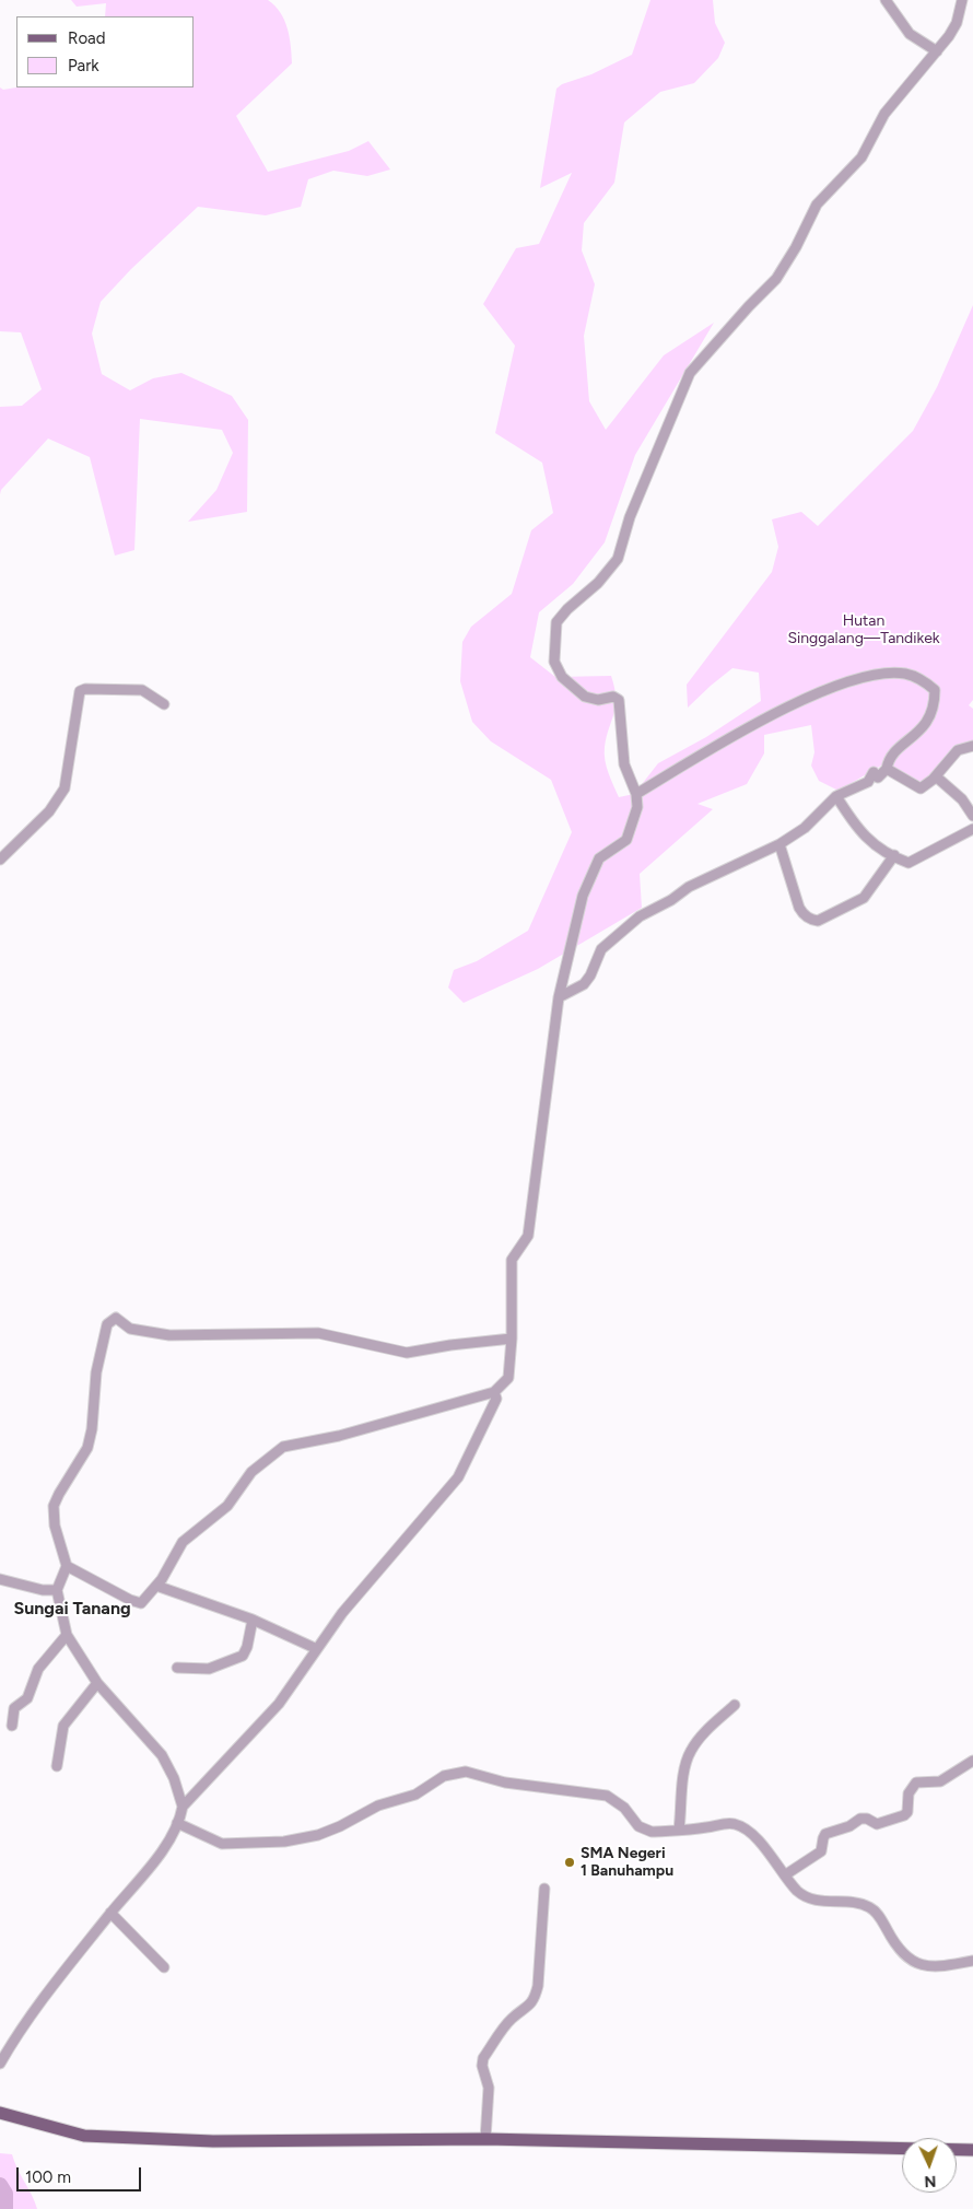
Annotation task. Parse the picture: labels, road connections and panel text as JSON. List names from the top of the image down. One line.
{"districts":["Sungai Tanang"],"parks":["Hutan Singgalang—Tandikek"],"places":["SMA Negeri 1 Banuhampu"],"legend":["Road","Park"],"scale_bar":"100 m","north":"bottom"}
